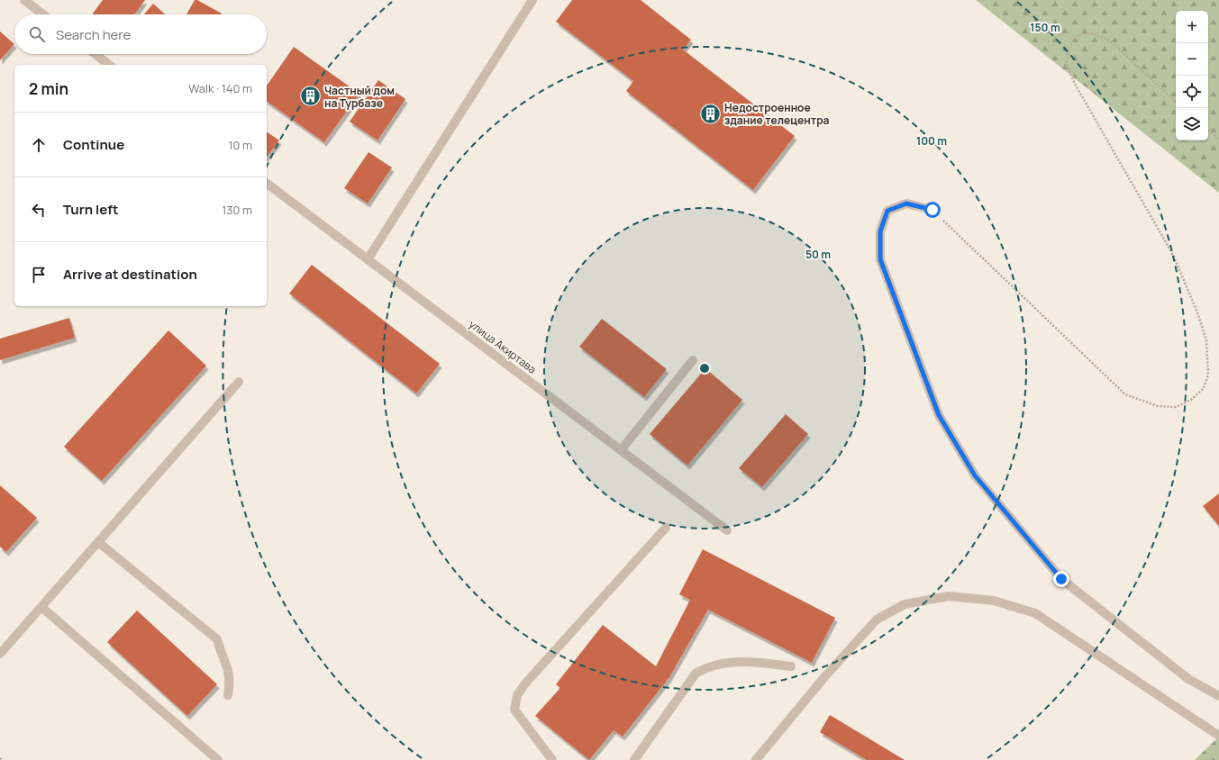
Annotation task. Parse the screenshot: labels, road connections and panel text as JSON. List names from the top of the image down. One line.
{"streets":{"street":["улица Акиртава"]},"places":{"building":["Частный дом на Турбазе","Недостроенное здание телецентра"]},"page":{"map_buttons":["+","−"],"search":"Search here","heading":["2 min","Walk · 140 m"],"list":[["Continue","10 m"],["Turn left","130 m"],"Arrive at destination"]},"rings":["150 m","100 m","50 m"]}
